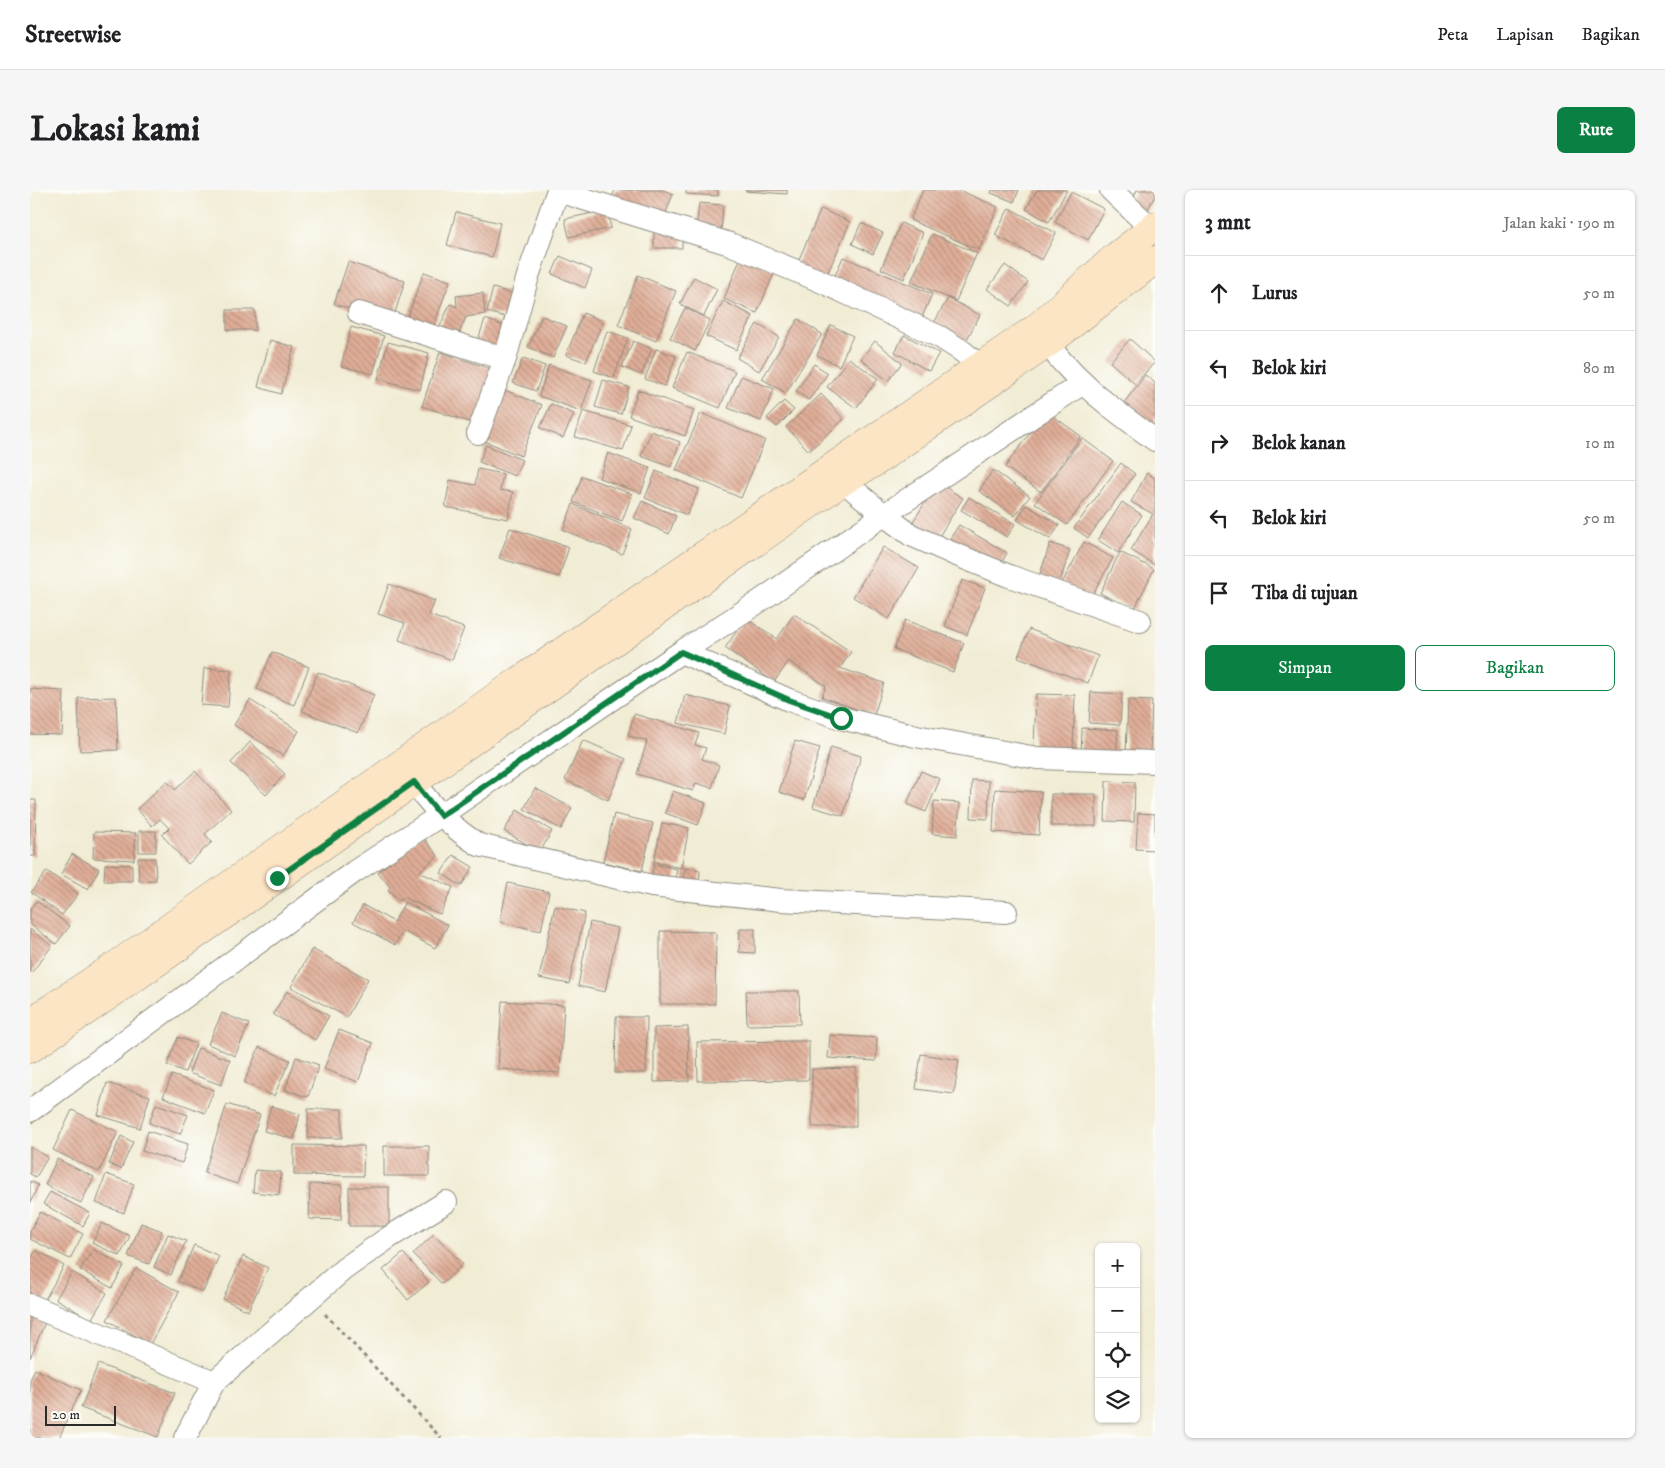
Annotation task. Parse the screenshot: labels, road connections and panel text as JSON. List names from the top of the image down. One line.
{"scale_bar":"20 m","page":{"header":"Streetwise","nav":["Peta","Lapisan","Bagikan"],"buttons":["Rute",["Simpan","Bagikan"]],"title":"Lokasi kami","heading":["3 mnt","Jalan kaki · 190 m"],"list":[["Lurus","50 m"],["Belok kiri","80 m"],["Belok kanan","10 m"],["Belok kiri","50 m"],"Tiba di tujuan"],"map_buttons":["+","−"],"scale":"20 m"}}
